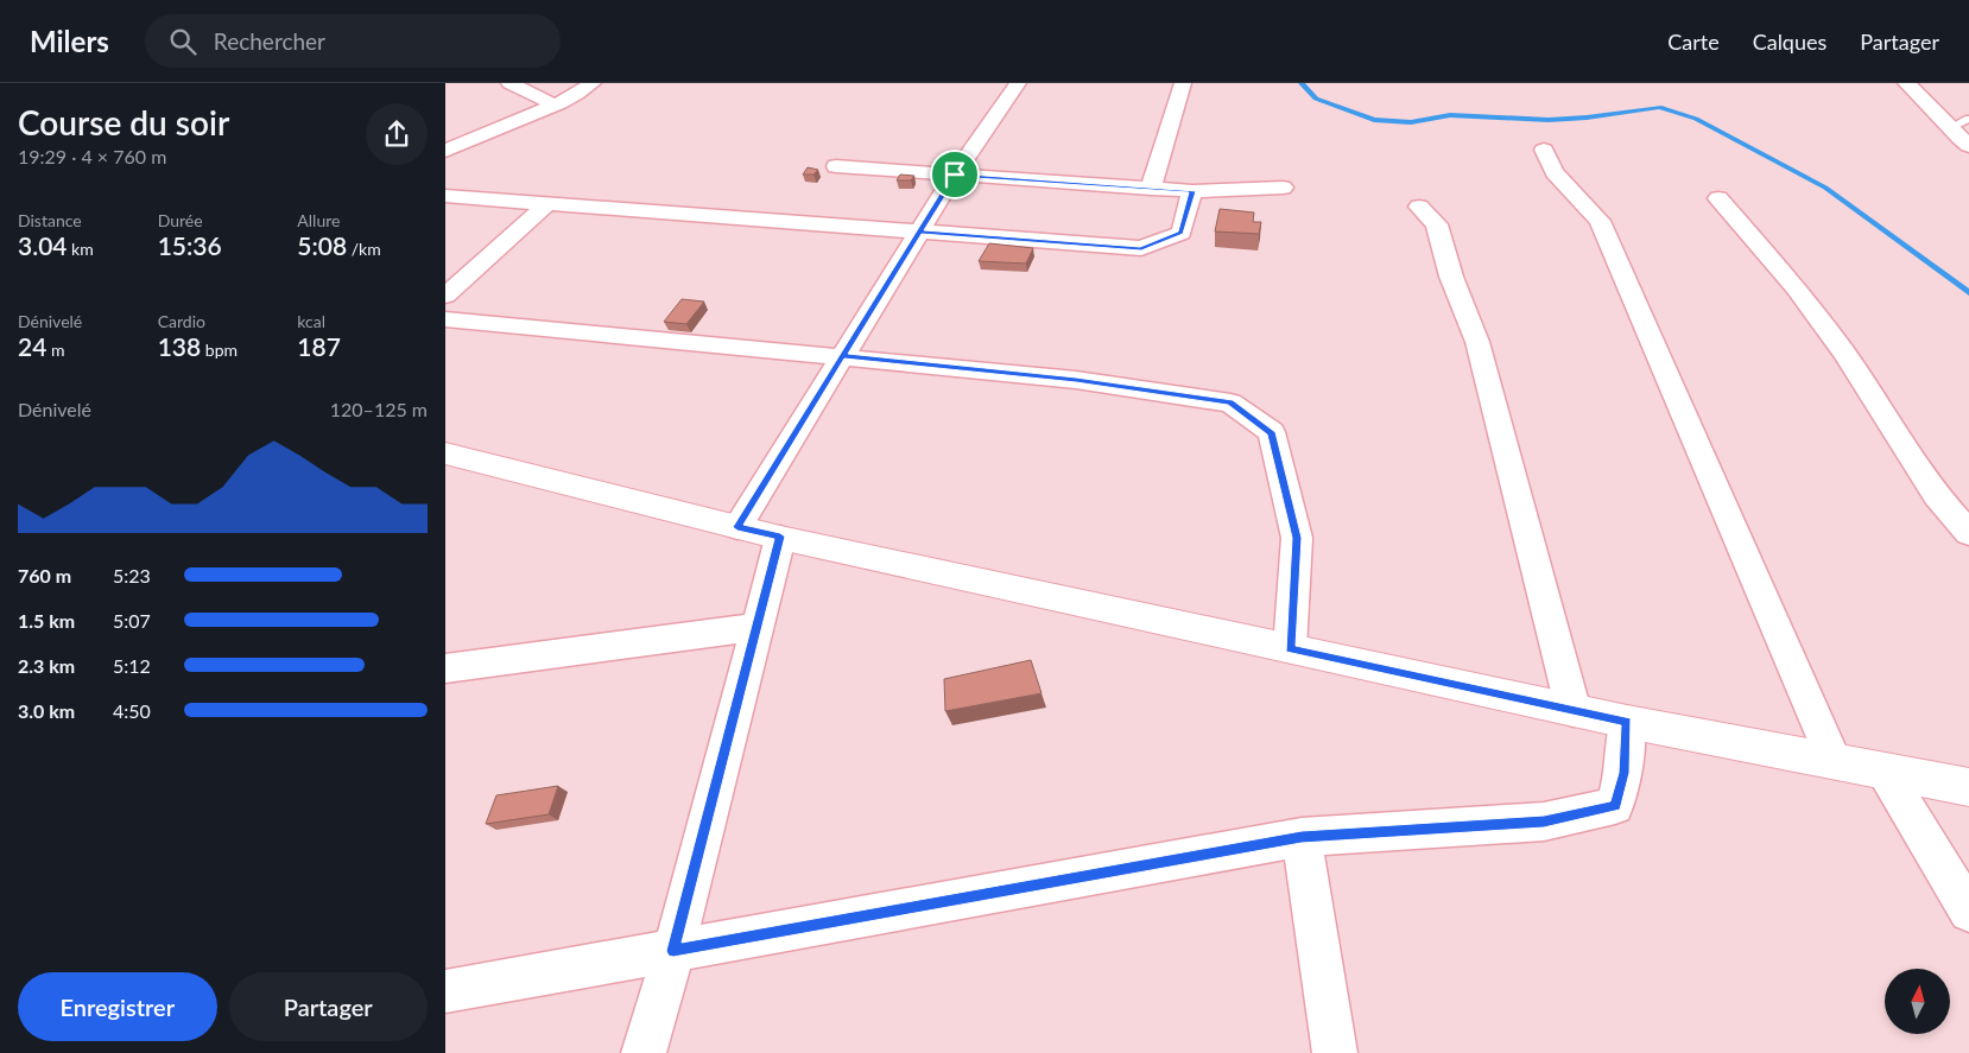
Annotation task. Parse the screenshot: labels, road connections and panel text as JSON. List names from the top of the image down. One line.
{"north":"top","page":{"header":"Milers","search":"Rechercher","nav":["Carte","Calques","Partager"],"heading":["Course du soir","19:29 · 4 × 760 m"],"stats":[["Distance","3.04 km"],["Durée","15:36"],["Allure","5:08 /km"],["Dénivelé","24 m"],["Cardio","138 bpm"],["kcal","187"]],"chart":["Dénivelé","120–125 m"],"list":[{"name":"760 m","note":"5:23"},{"name":"1.5 km","note":"5:07"},{"name":"2.3 km","note":"5:12"},{"name":"3.0 km","note":"4:50"}],"buttons":["Enregistrer","Partager"]}}
